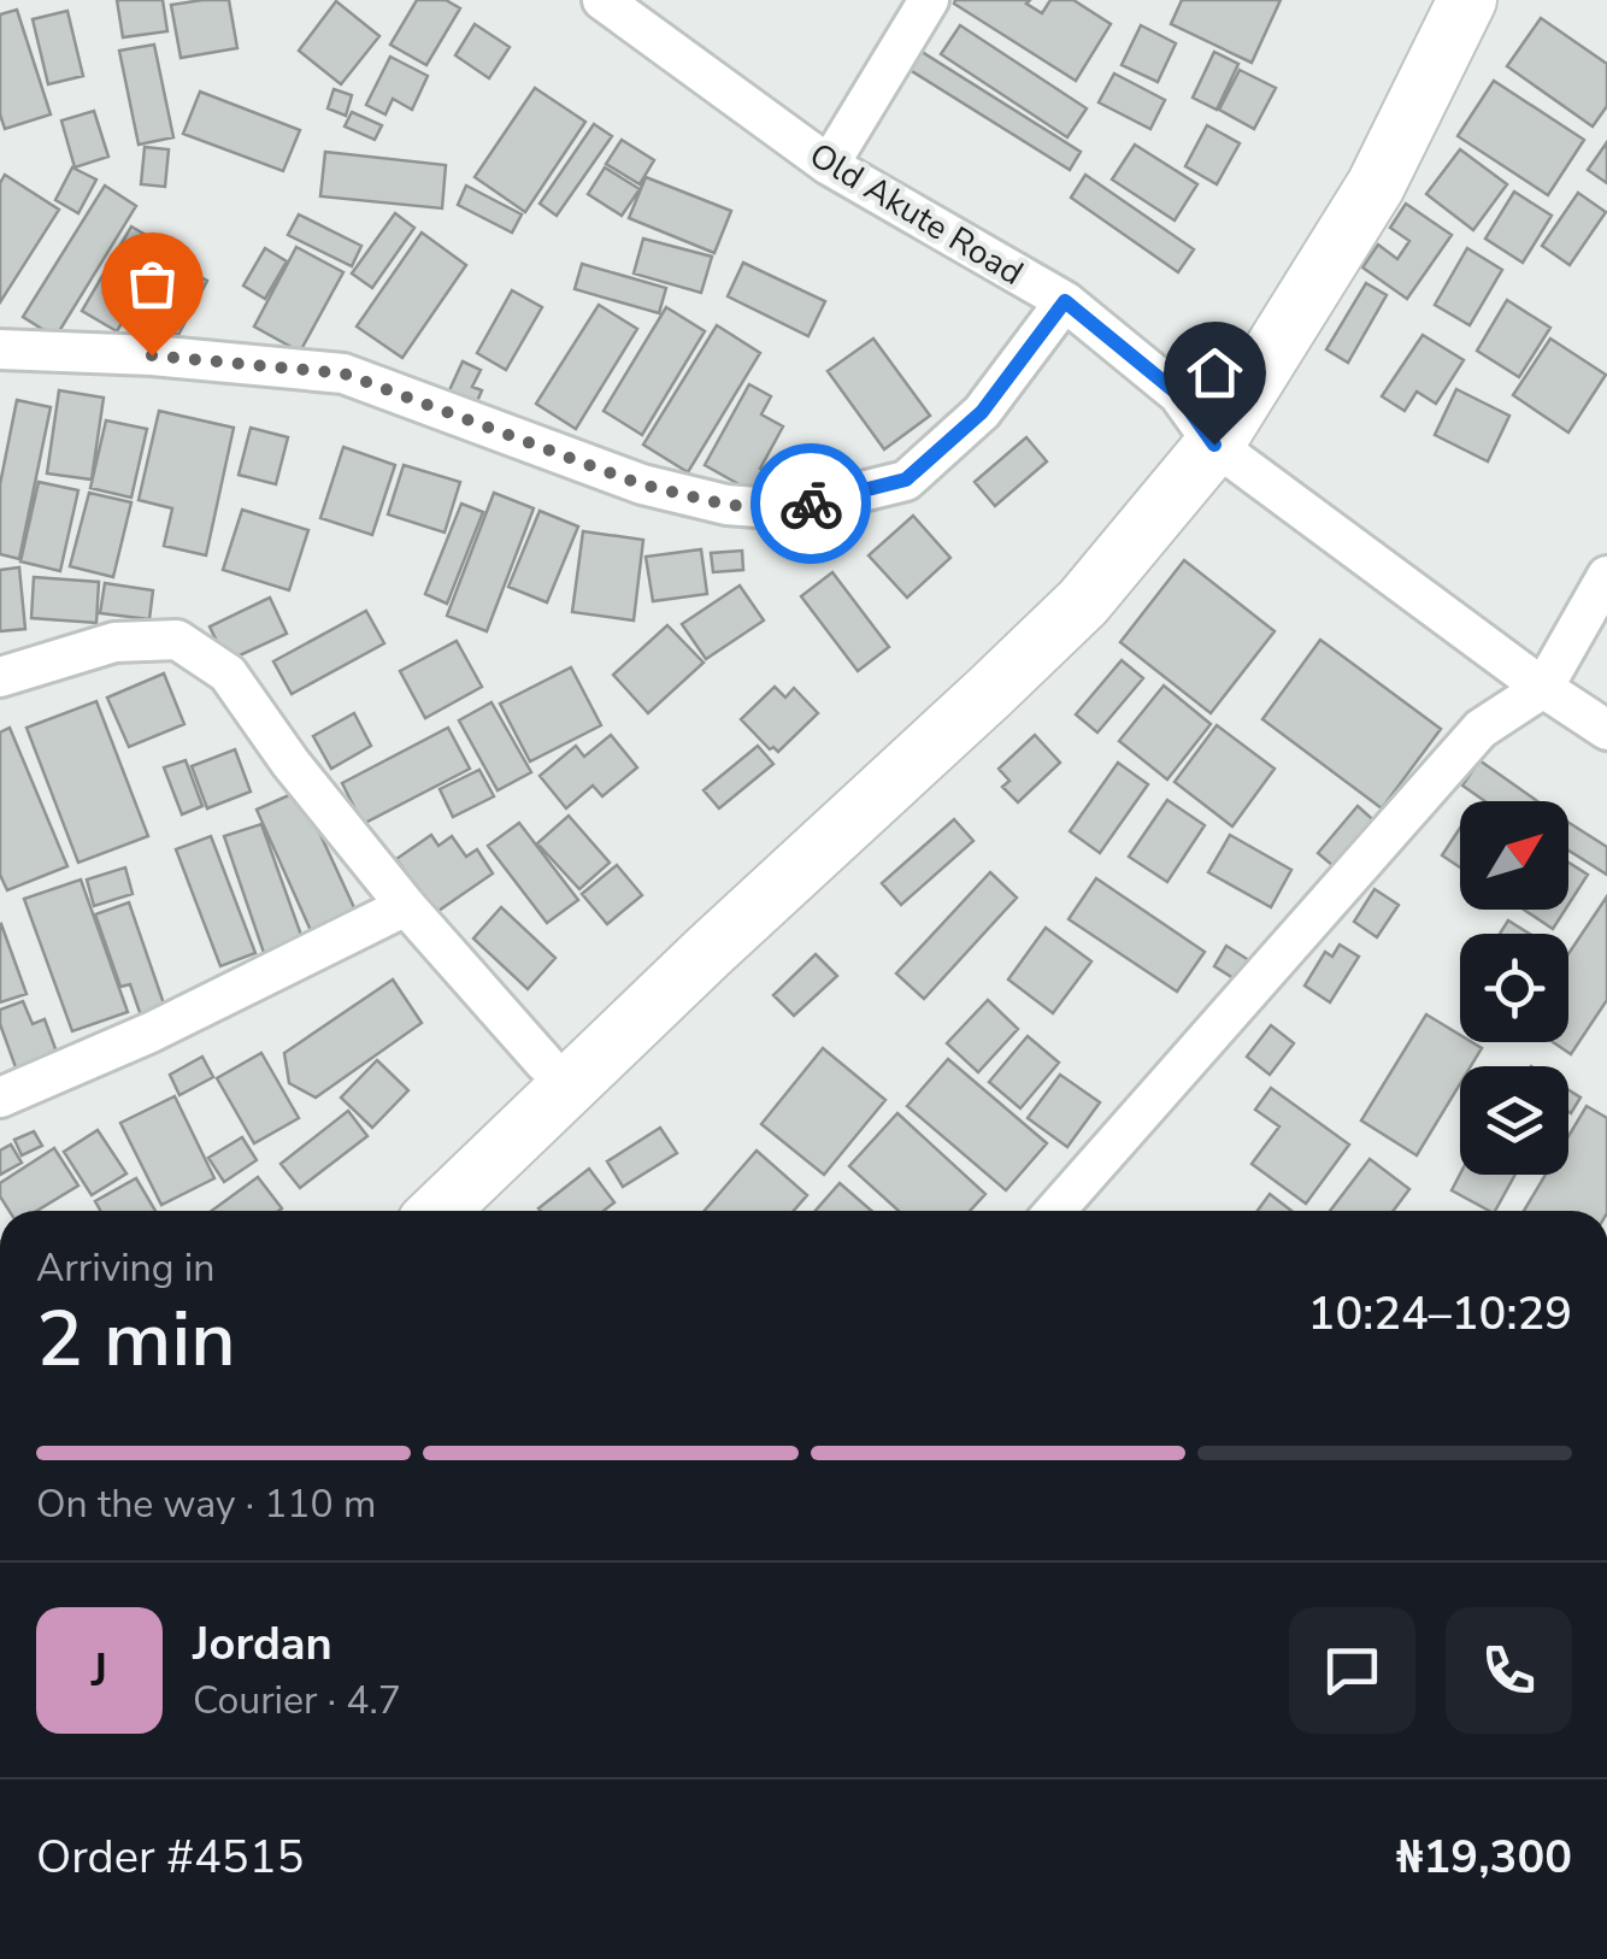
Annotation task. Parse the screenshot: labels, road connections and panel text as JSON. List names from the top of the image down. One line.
{"streets":{"street":["Old Akute Road"]},"north":"top right","page":{"heading":["2 min","Arriving in","10:24–10:29"],"panel":["Jordan","Courier · 4.7","Order #4515","₦19,300"],"bar":"On the way · 110 m","round":"J"}}
